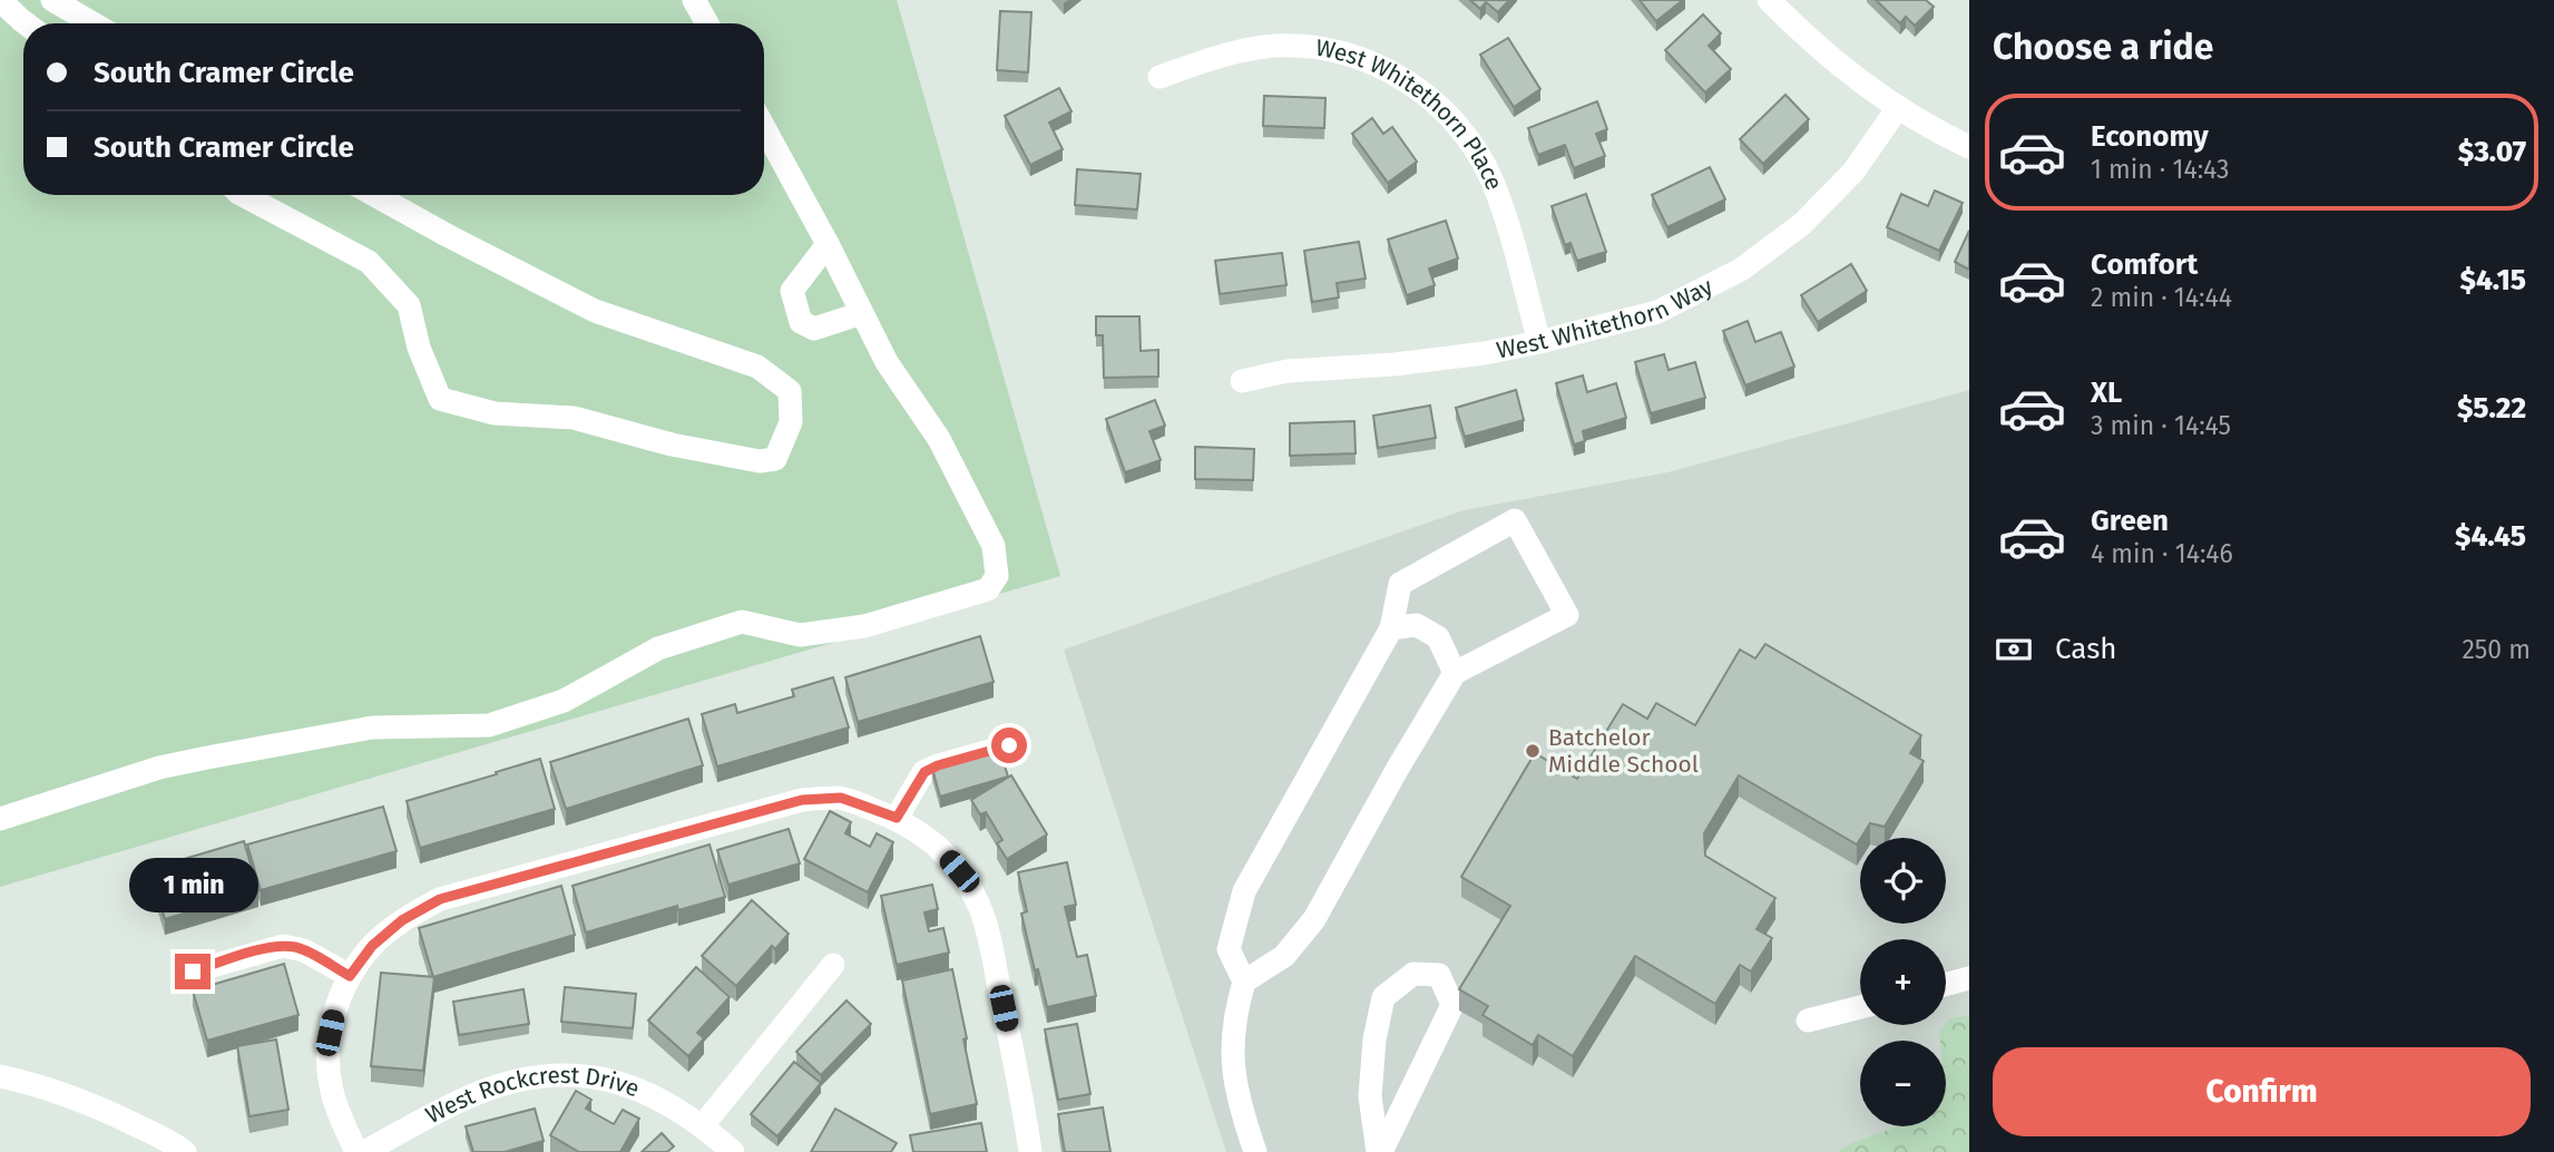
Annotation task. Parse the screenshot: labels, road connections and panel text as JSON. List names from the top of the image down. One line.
{"streets":{"street":["West Whitethorn Place","West Whitethorn Way","West Rockcrest Drive"]},"crossings":[["West Whitethorn Place","West Whitethorn Way"]],"places":["Batchelor Middle School"],"page":{"heading":"Choose a ride","banner":["South Cramer Circle","South Cramer Circle"],"list":[{"name":"Economy","note":"1 min · 14:43","value":"$3.07"},{"name":"Comfort","note":"2 min · 14:44","value":"$4.15"},{"name":"XL","note":"3 min · 14:45","value":"$5.22"},{"name":"Green","note":"4 min · 14:46","value":"$4.45"}],"pay":["Cash","250 m"],"map_buttons":["+","−"],"bubble":"1 min","buttons":"Confirm"}}
